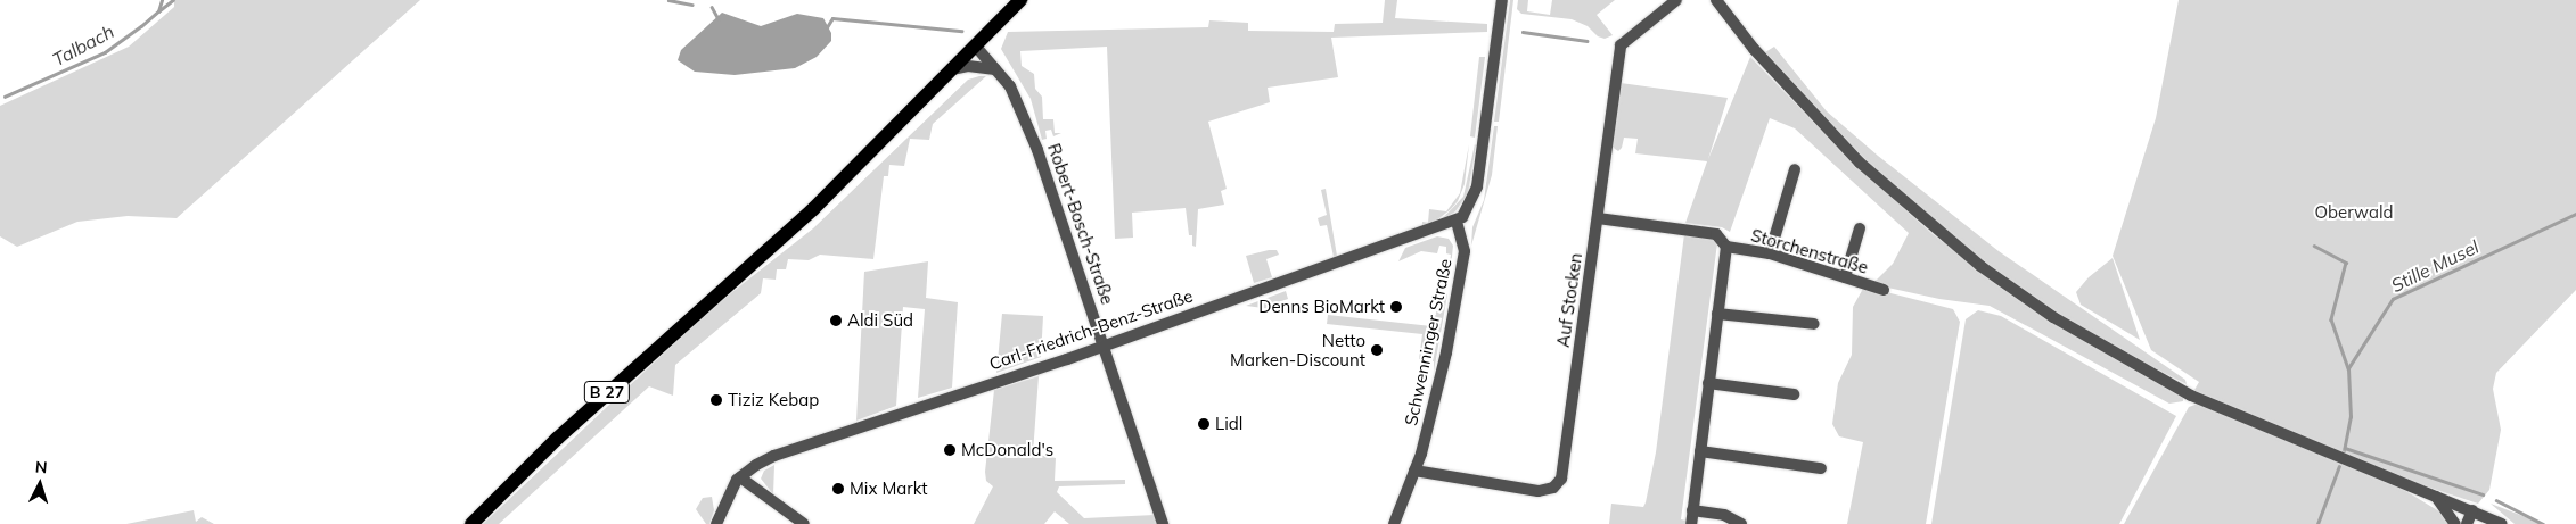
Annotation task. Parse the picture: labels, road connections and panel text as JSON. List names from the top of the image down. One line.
{"streets":{"main road":["B 27"],"street":["Robert-Bosch-Straße","Storchenstraße","Auf Stocken","Carl-Friedrich-Benz-Straße","Schwenninger Straße"]},"crossings":[["Robert-Bosch-Straße","Carl-Friedrich-Benz-Straße"],["Robert-Bosch-Straße","B 27"],["Storchenstraße","Auf Stocken"],["Auf Stocken","Schwenninger Straße"],["Carl-Friedrich-Benz-Straße","Schwenninger Straße"]],"water":["Talbach","Stille Musel"],"parks":["Oberwald"],"places":["Denns BioMarkt","Aldi Süd","Netto Marken-Discount","Tiziz Kebap","Lidl","McDonald's","Mix Markt"],"north":"top"}
